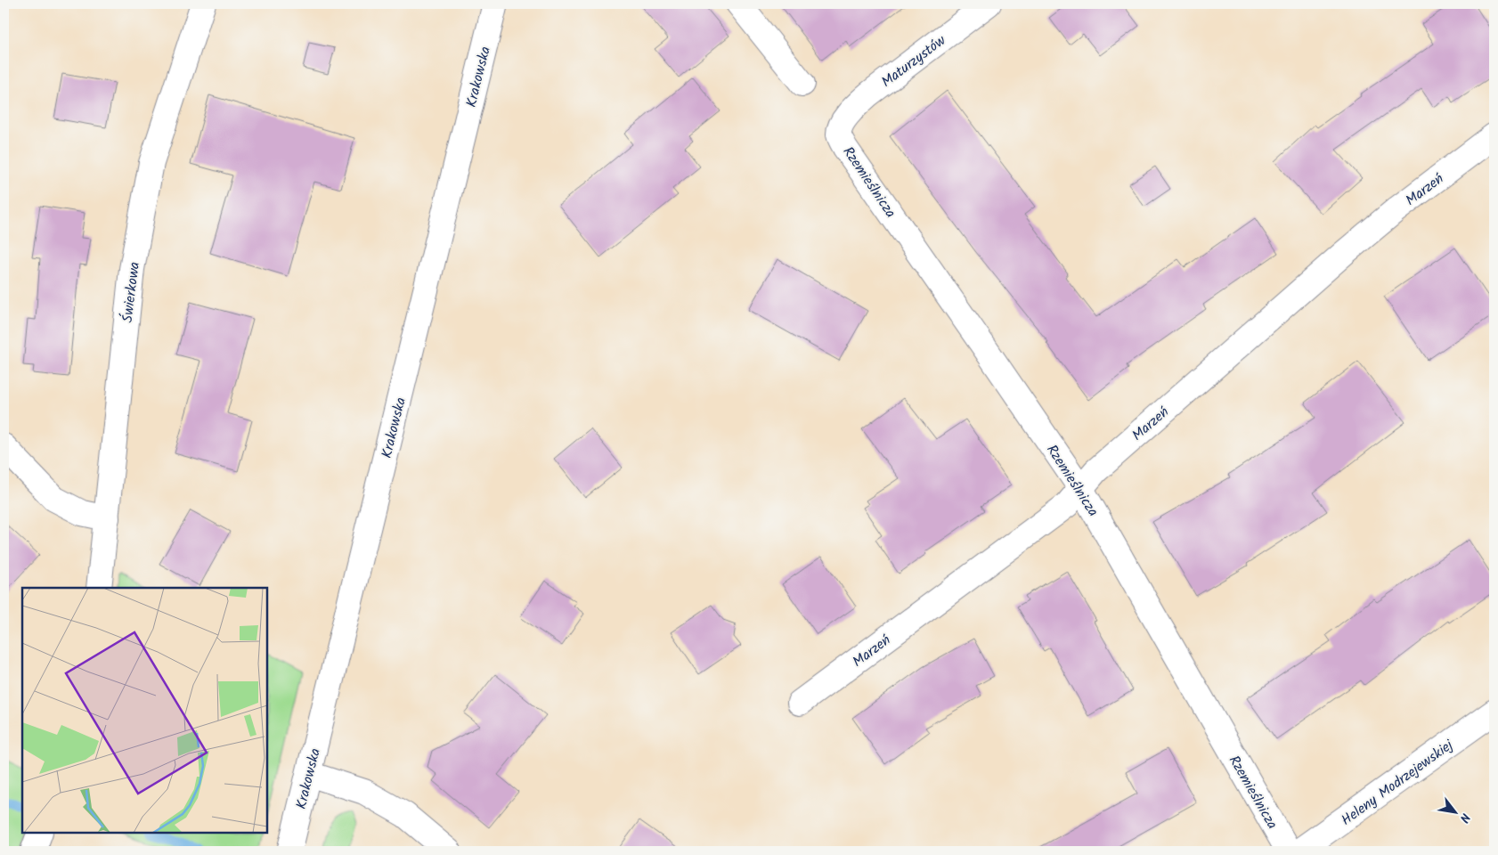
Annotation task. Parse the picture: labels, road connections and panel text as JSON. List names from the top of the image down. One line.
{"streets":{"street":["Maturzystów","Krakowska","Rzemieślnicza","Marzeń","Świerkowa","Heleny Modrzejewskiej"]},"crossings":[["Maturzystów","Rzemieślnicza"],["Rzemieślnicza","Marzeń"]],"north":"bottom right"}
